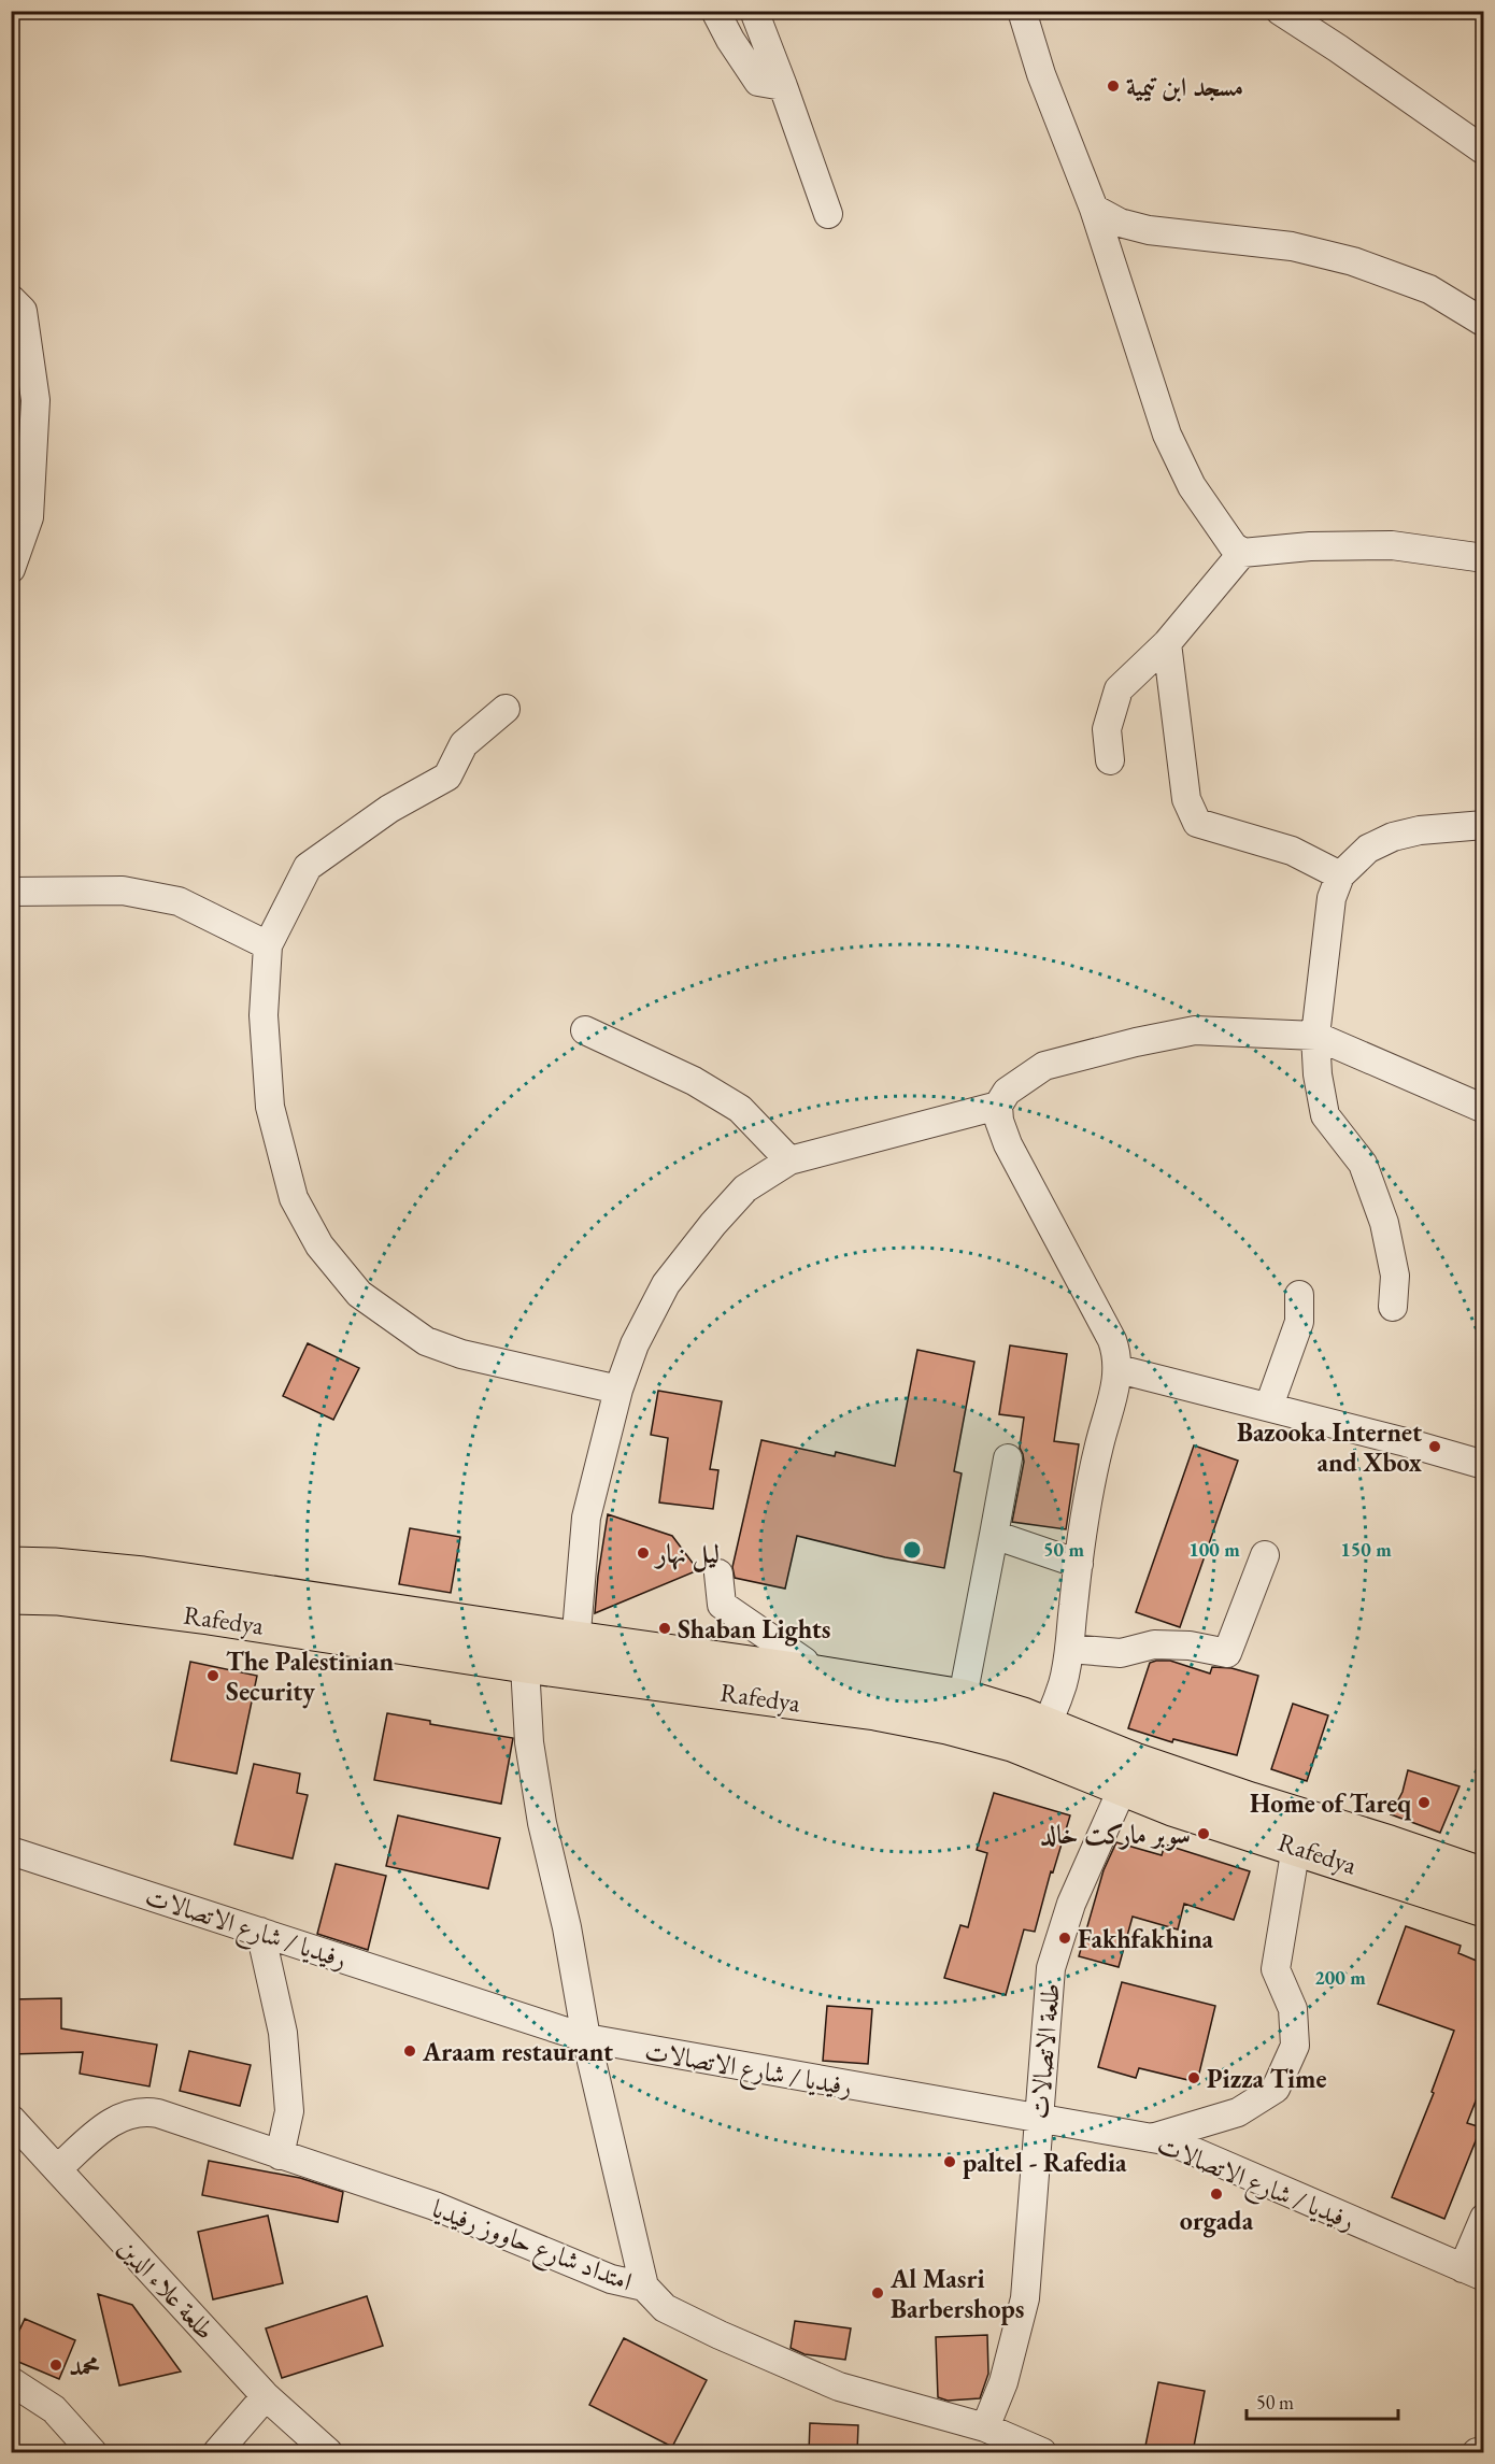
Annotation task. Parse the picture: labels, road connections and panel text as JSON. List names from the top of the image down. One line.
{"streets":{"main road":["Rafedya"],"street":["رفيديا / شارع الاتصالات","طلعة الاتصالات","امتداد شارع حاووز رفيديا","طلعة علاء الدين"]},"crossings":[["Rafedya","طلعة الاتصالات"],["رفيديا / شارع الاتصالات","طلعة الاتصالات"],["طلعة الاتصالات","امتداد شارع حاووز رفيديا"],["امتداد شارع حاووز رفيديا","طلعة علاء الدين"]],"places":["مسجد ابن تيمية","Bazooka Internet and Xbox","ليل نهار","Shaban Lights","The Palestinian Security","Home of Tareq","سوبر مارکت خالد","Fakhfakhina","Araam restaurant","Pizza Time","paltel - Rafedia","orgada","Al Masri Barbershops","محمد"],"scale_bar":"50 m","rings":["50 m","100 m","150 m","200 m"]}
